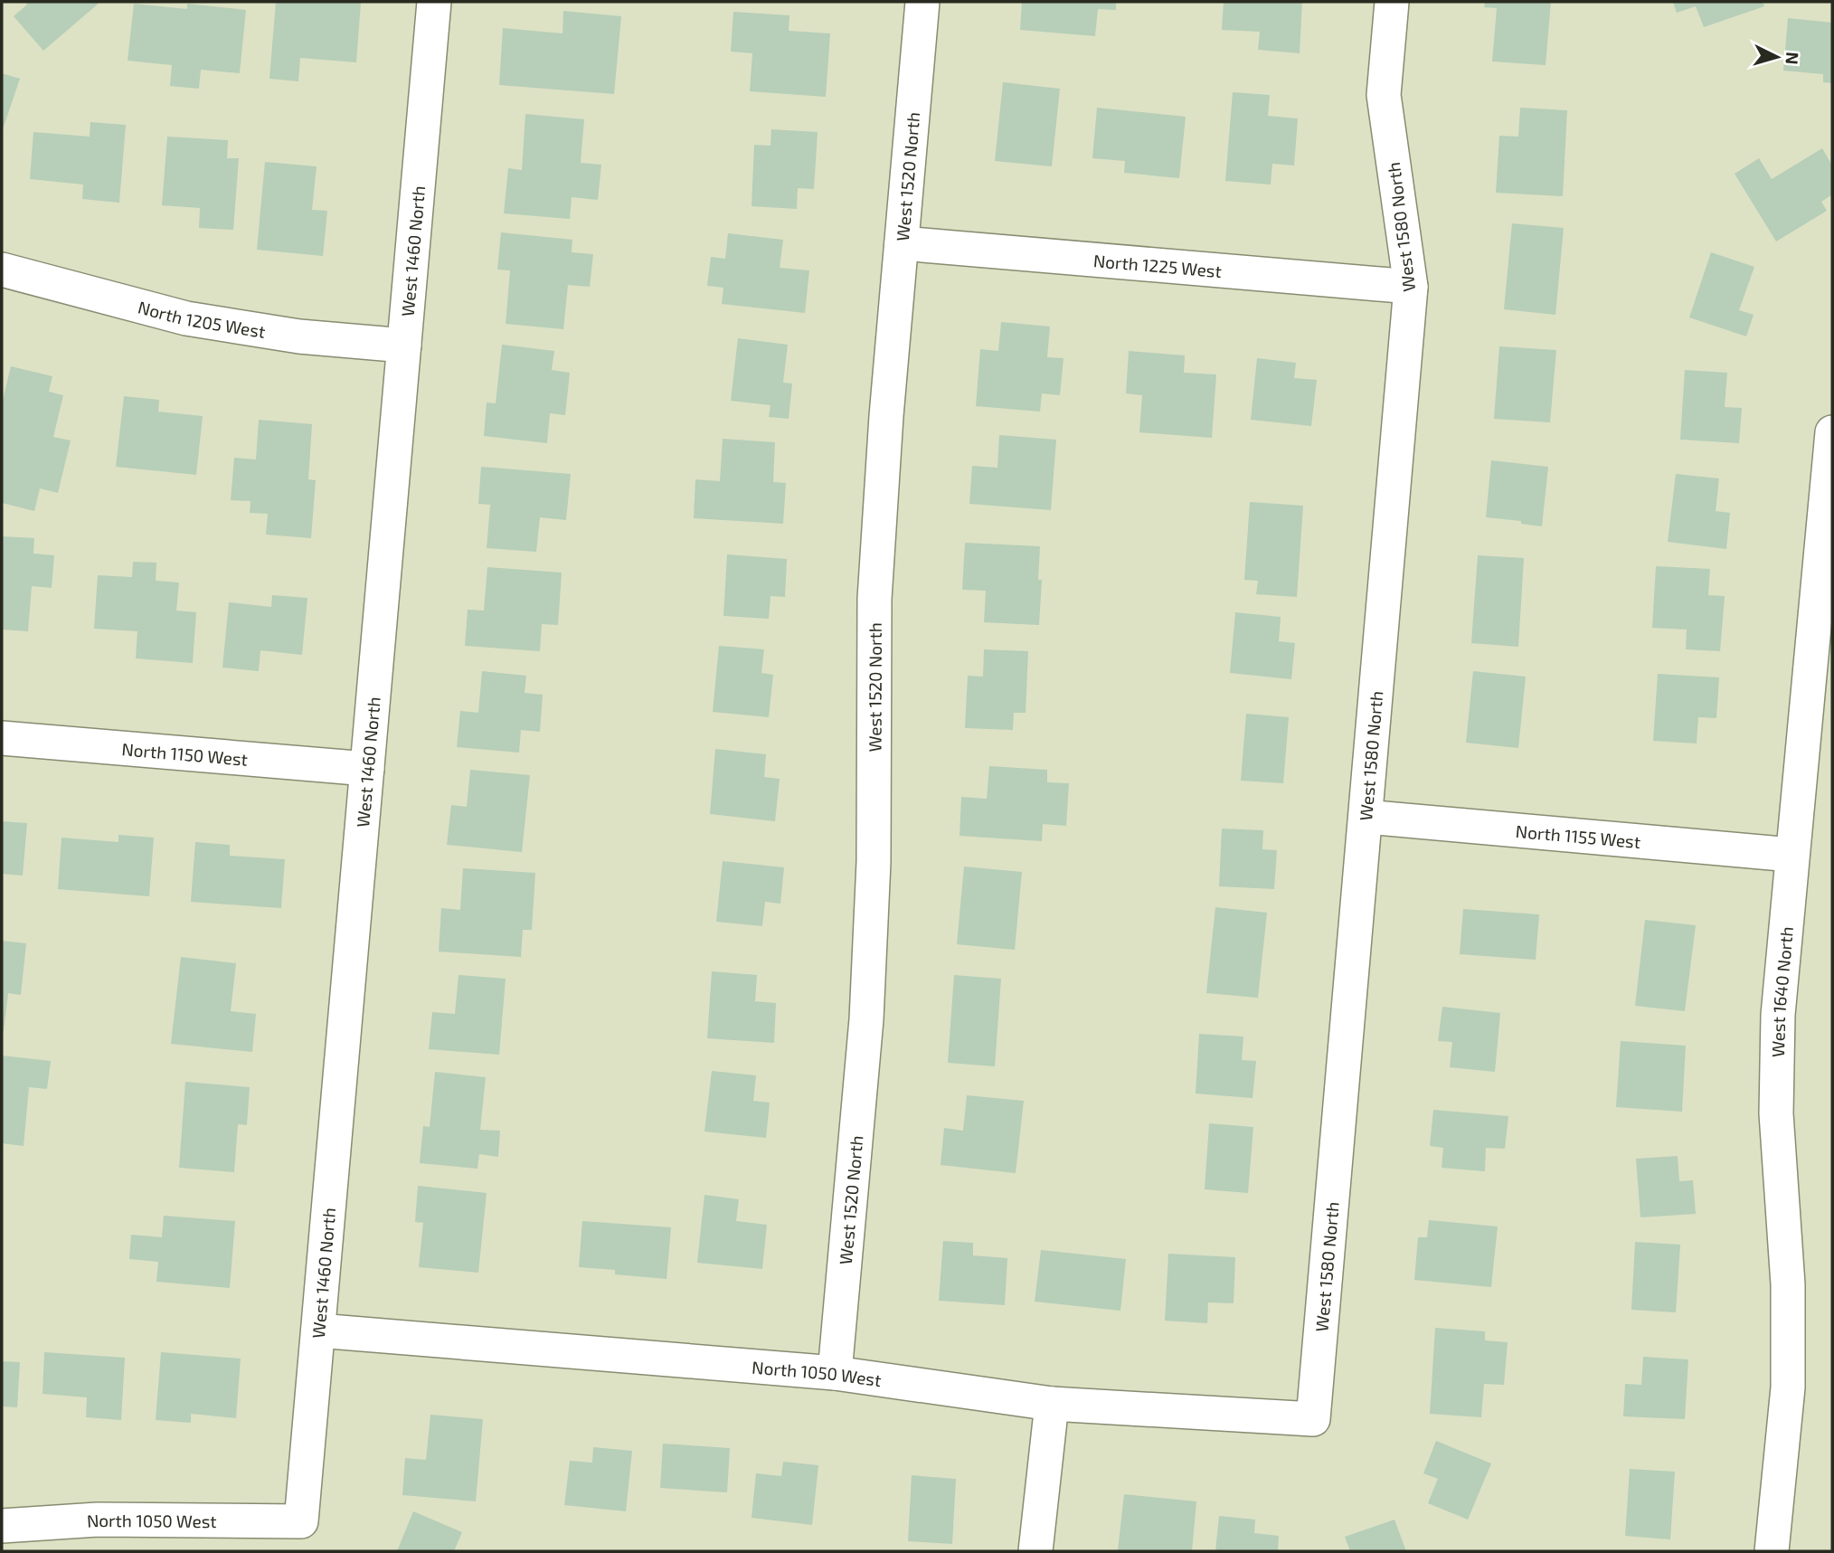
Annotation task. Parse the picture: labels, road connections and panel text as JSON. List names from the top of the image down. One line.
{"streets":{"street":["West 1520 North","West 1580 North","West 1460 North","North 1225 West","North 1205 West","North 1150 West","North 1155 West","West 1640 North","North 1050 West"]},"crossings":[["West 1520 North","North 1225 West"],["West 1520 North","North 1050 West"],["West 1580 North","North 1225 West"],["West 1580 North","North 1155 West"],["West 1580 North","North 1050 West"],["West 1460 North","North 1205 West"],["West 1460 North","North 1150 West"],["West 1460 North","North 1050 West"],["North 1155 West","West 1640 North"]],"north":"right"}
